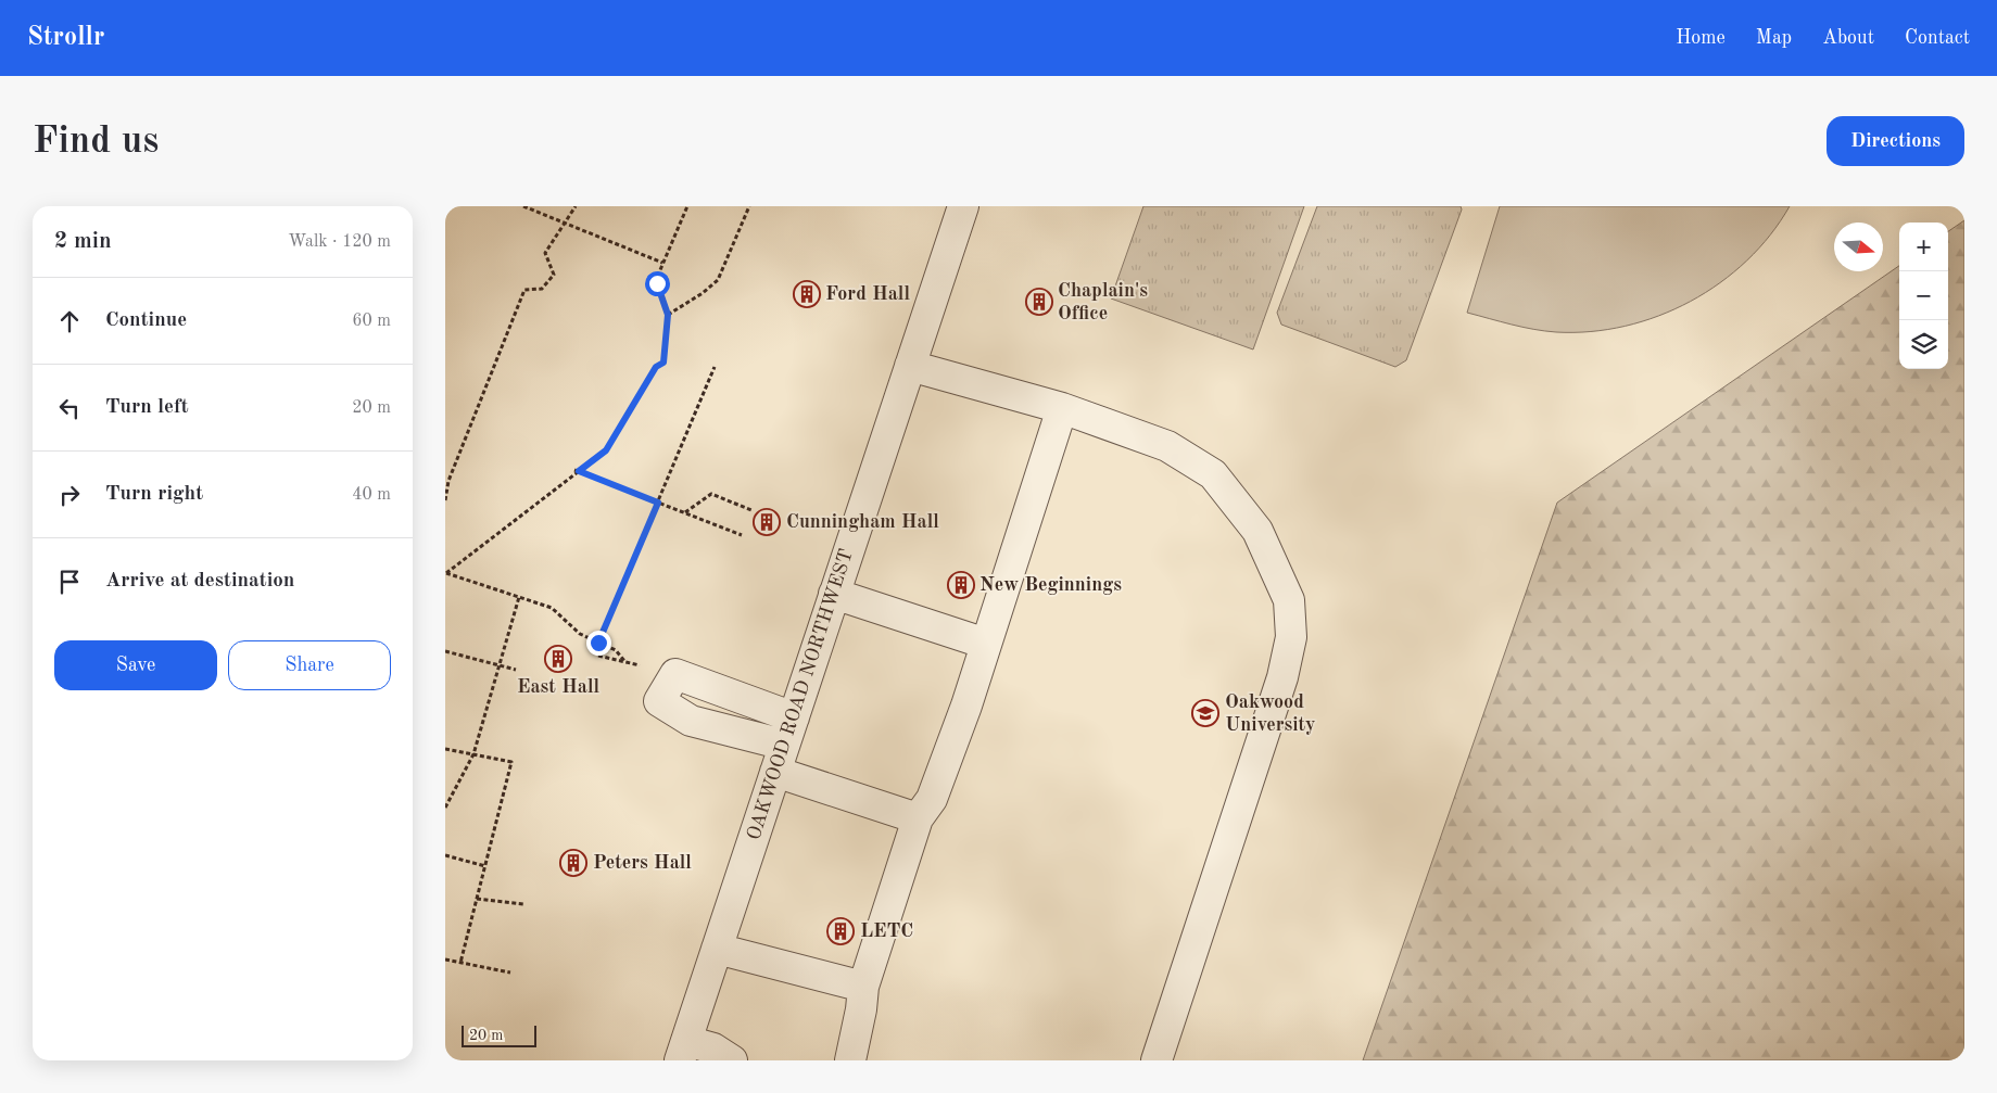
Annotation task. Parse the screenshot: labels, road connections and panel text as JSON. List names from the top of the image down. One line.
{"streets":{"street":["OAKWOOD ROAD NORTHWEST"]},"places":{"building":["Ford Hall","Chaplain's Office","Cunningham Hall","New Beginnings","East Hall","Peters Hall","LETC"],"school or university":["Oakwood University"]},"scale_bar":"20 m","north":"right","page":{"header":"Strollr","nav":["Home","Map","About","Contact"],"buttons":["Directions",["Save","Share"]],"title":"Find us","heading":["2 min","Walk · 120 m"],"map_buttons":["+","−"],"list":[["Continue","60 m"],["Turn left","20 m"],["Turn right","40 m"],"Arrive at destination"],"scale":"20 m"}}
